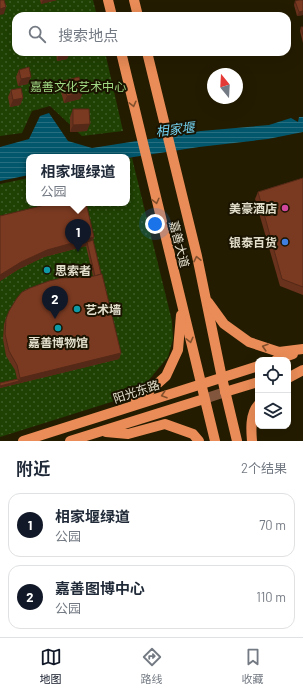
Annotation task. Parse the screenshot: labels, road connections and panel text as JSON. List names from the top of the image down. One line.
{"streets":{"main road":["嘉善大道","阳光东路"]},"crossings":[["嘉善大道","阳光东路"]],"water":["相家堰"],"parks":["嘉善文化艺术中心"],"places":["美豪酒店","银泰百货","思索者","艺术墙","嘉善博物馆"],"north":"top","page":{"search":"搜索地点","popup":["相家堰绿道","公园"],"pins":["1","2"],"heading":["附近","2个结果"],"list":[{"mark":"1","name":"相家堰绿道","note":"公园","value":"70 m"},{"mark":"2","name":"嘉善图博中心","note":"公园","value":"110 m"}],"nav":["地图","路线","收藏"]}}
